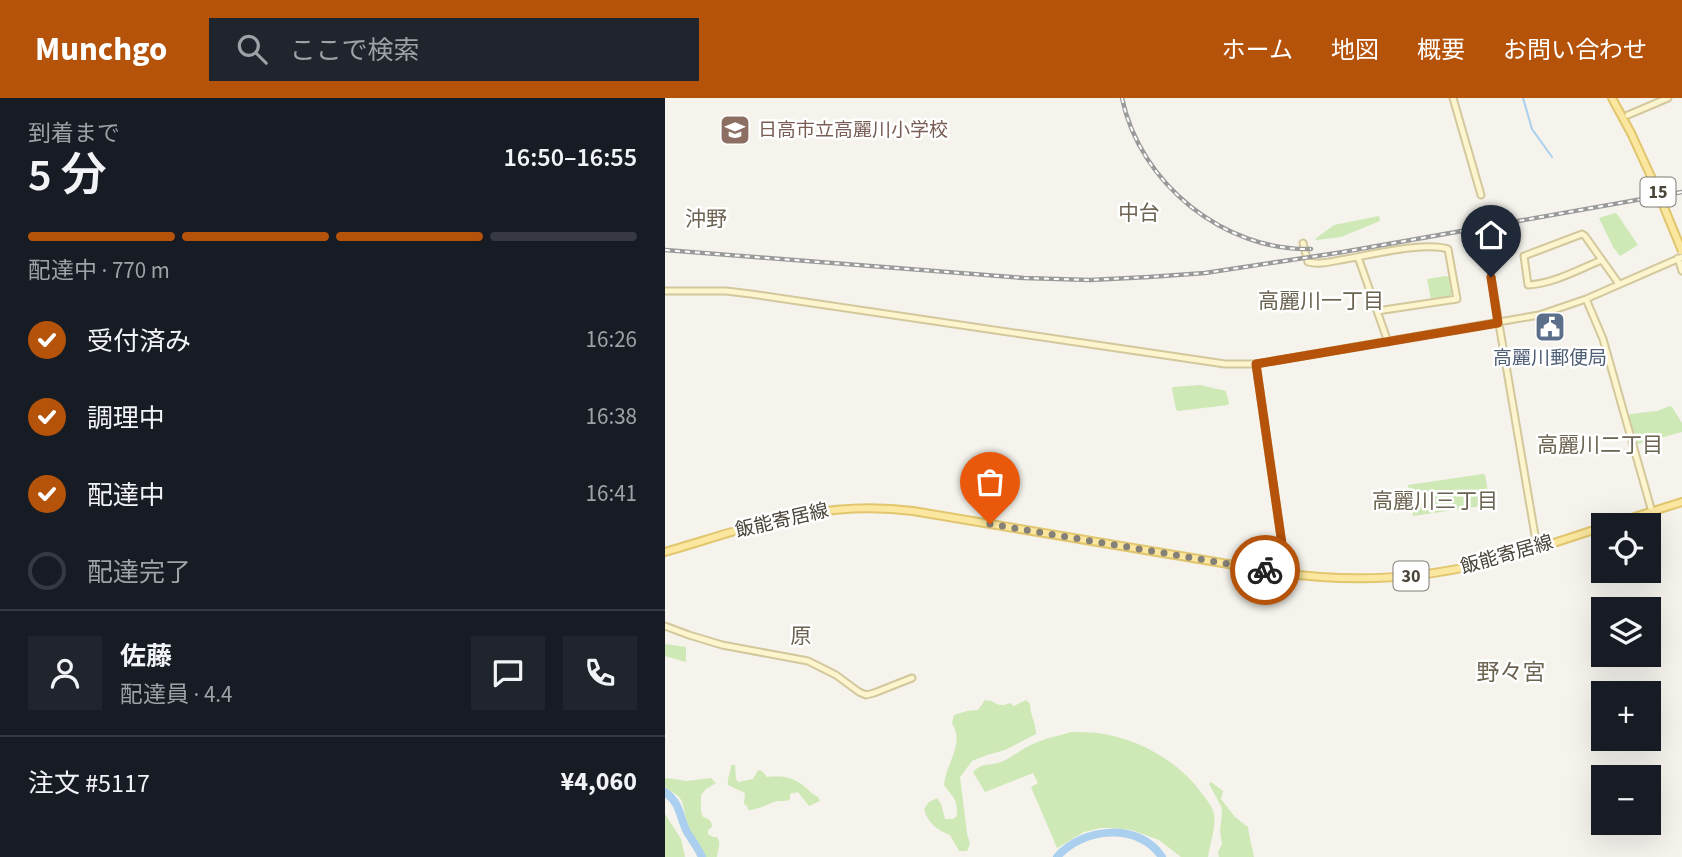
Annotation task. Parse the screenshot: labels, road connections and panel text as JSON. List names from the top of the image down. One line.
{"streets":{"main road":["15","飯能寄居線","30"]},"districts":["中台","沖野","高麗川一丁目","高麗川二丁目","高麗川三丁目","原","野々宮"],"places":{"school or university":["日高市立高麗川小学校"],"public building":["高麗川郵便局"]},"page":{"header":"Munchgo","search":"ここで検索","nav":["ホーム","地図","概要","お問い合わせ"],"heading":["5 分","到着まで","16:50–16:55"],"panel":["佐藤","配達員 · 4.4","注文 #5117","¥4,060"],"bar":"配達中 · 770 m","list":[["受付済み","16:26"],["調理中","16:38"],["配達中","16:41"],"配達完了"],"map_buttons":["+","−"]}}
